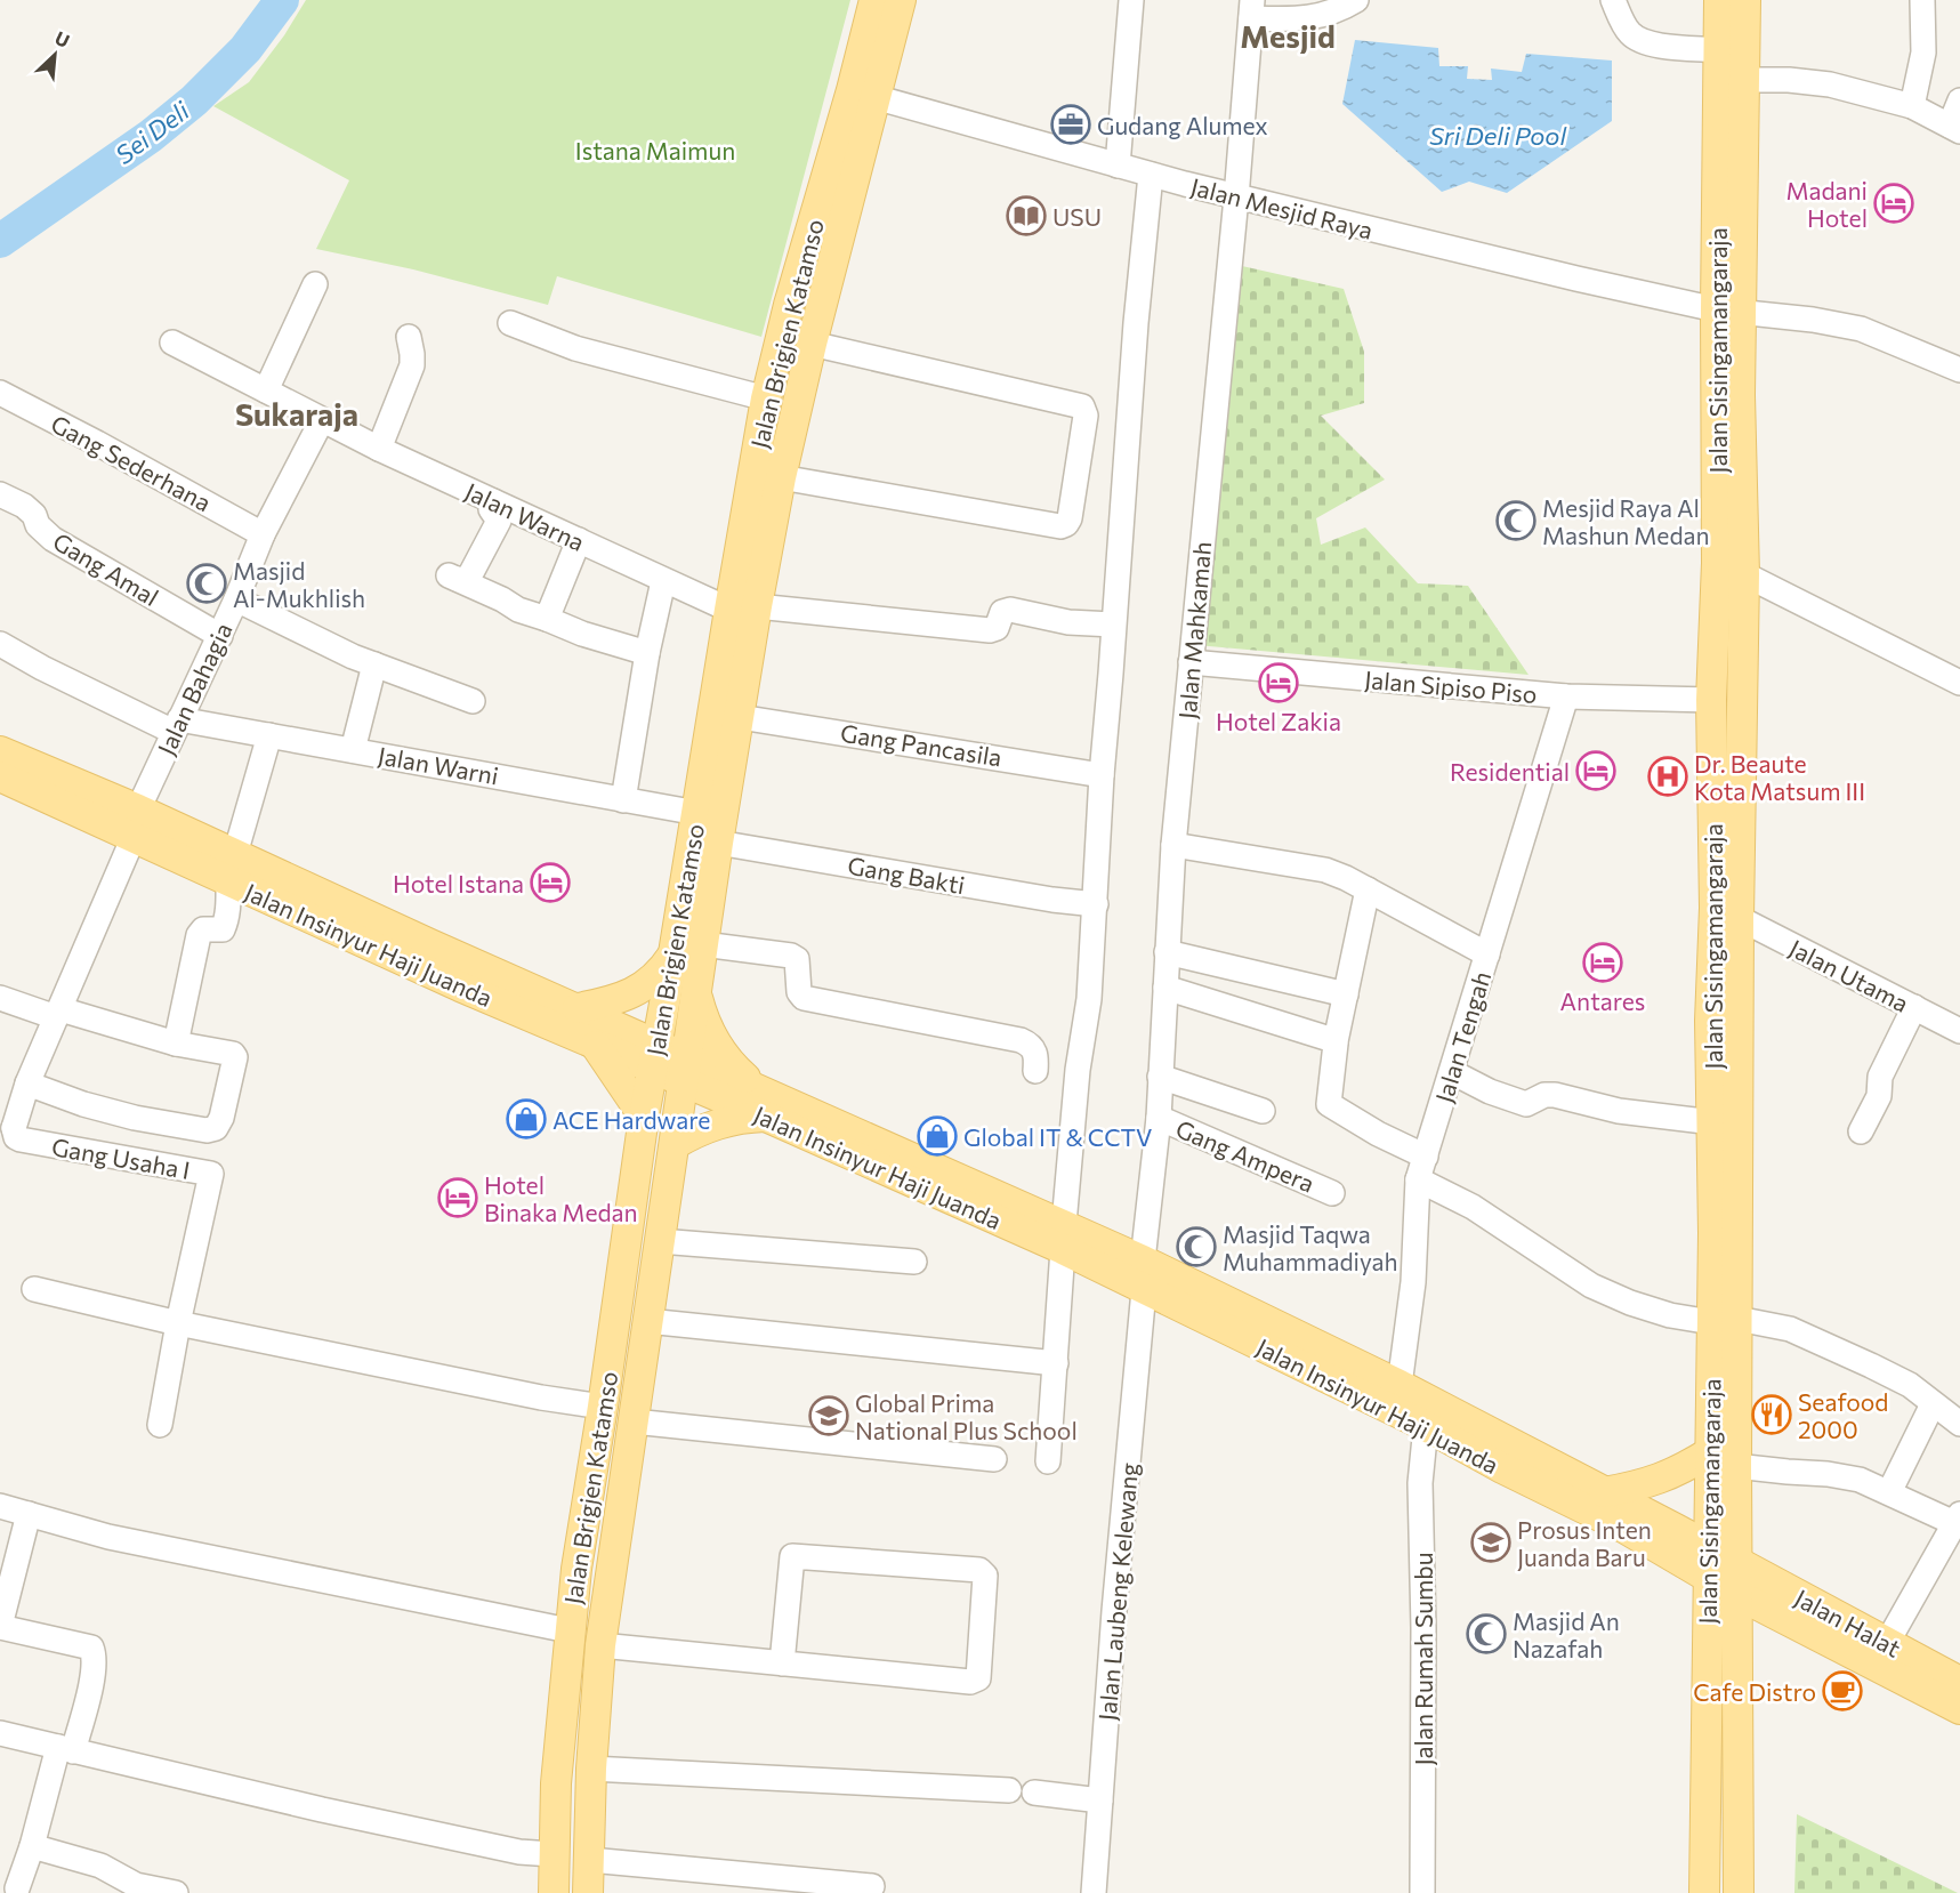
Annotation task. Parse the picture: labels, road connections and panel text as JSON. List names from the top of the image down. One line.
{"streets":{"main road":["Jalan Brigjen Katamso","Jalan Sisingamangaraja","Jalan Insinyur Haji Juanda","Jalan Halat"],"street":["Jalan Mesjid Raya","Gang Sederhana","Jalan Warna","Gang Amal","Jalan Mahkamah","Jalan Sipiso Piso","Jalan Bahagia","Gang Pancasila","Jalan Warni","Gang Bakti","Jalan Utama","Jalan Tengah","Gang Ampera","Gang Usaha I","Jalan Laubeng Kelewang","Jalan Rumah Sumbu"]},"crossings":[["Jalan Mesjid Raya","Jalan Brigjen Katamso"],["Jalan Mesjid Raya","Jalan Sisingamangaraja"],["Jalan Mesjid Raya","Jalan Mahkamah"],["Jalan Brigjen Katamso","Jalan Warna"],["Jalan Brigjen Katamso","Gang Pancasila"],["Jalan Brigjen Katamso","Jalan Warni"],["Jalan Brigjen Katamso","Gang Bakti"],["Jalan Brigjen Katamso","Jalan Insinyur Haji Juanda"],["Jalan Sisingamangaraja","Jalan Sipiso Piso"],["Jalan Sisingamangaraja","Jalan Insinyur Haji Juanda"],["Jalan Sisingamangaraja","Jalan Utama"],["Jalan Sisingamangaraja","Jalan Halat"],["Gang Sederhana","Jalan Bahagia"],["Jalan Warna","Jalan Bahagia"],["Gang Amal","Jalan Bahagia"],["Jalan Mahkamah","Jalan Sipiso Piso"],["Jalan Mahkamah","Jalan Insinyur Haji Juanda"],["Jalan Mahkamah","Gang Ampera"],["Jalan Sipiso Piso","Jalan Tengah"],["Jalan Bahagia","Jalan Warni"],["Jalan Bahagia","Jalan Insinyur Haji Juanda"],["Jalan Bahagia","Gang Usaha I"],["Jalan Insinyur Haji Juanda","Jalan Tengah"],["Jalan Insinyur Haji Juanda","Jalan Laubeng Kelewang"],["Jalan Insinyur Haji Juanda","Jalan Halat"],["Jalan Insinyur Haji Juanda","Jalan Rumah Sumbu"]],"districts":["Mesjid","Sukaraja"],"water":["Sei Deli","Sri Deli Pool"],"parks":["Istana Maimun"],"places":{"office":["Gudang Alumex"],"hotel":["Madani Hotel","Hotel Zakia","Residential","Hotel Istana","Antares","Hotel Binaka Medan"],"library":["USU"],"mosque":["Mesjid Raya Al Mashun Medan","Masjid Al-Mukhlish","Masjid Taqwa Muhammadiyah","Masjid An Nazafah"],"hospital":["Dr. Beaute Kota Matsum III"],"shop":["ACE Hardware","Global IT & CCTV"],"restaurant":["Seafood 2000"],"school or university":["Global Prima National Plus School","Prosus Inten Juanda Baru"],"cafe":["Cafe Distro"]},"north":"top right"}
